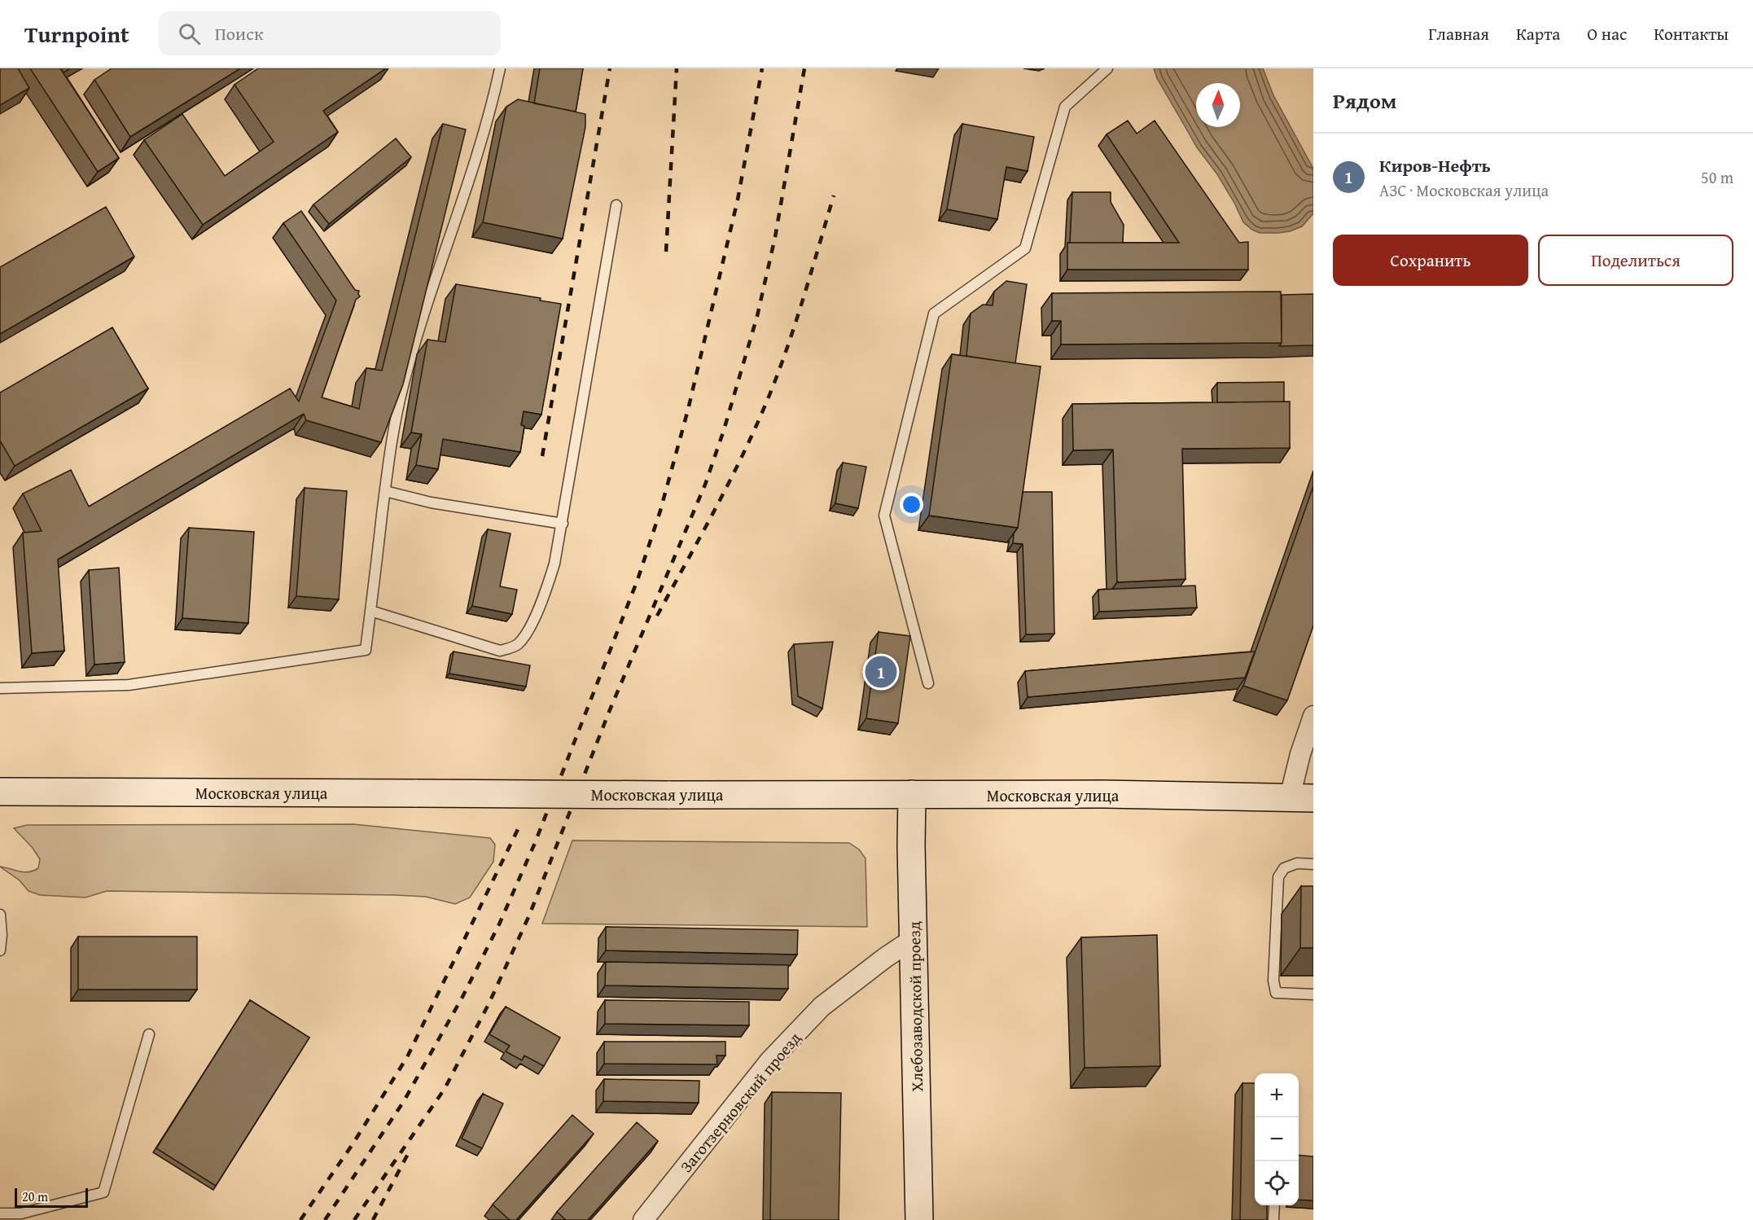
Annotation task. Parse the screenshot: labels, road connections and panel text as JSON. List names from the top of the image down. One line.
{"streets":{"main road":["Московская улица","Хлебозаводской проезд"],"street":["Заготзерновский проезд"]},"crossings":[["Московская улица","Хлебозаводской проезд"],["Хлебозаводской проезд","Заготзерновский проезд"]],"scale_bar":"20 m","north":"top","page":{"header":"Turnpoint","search":"Поиск","nav":["Главная","Карта","О нас","Контакты"],"heading":"Рядом","list":[{"mark":"1","name":"Киров-Нефть","note":"АЗС · Московская улица","value":"50 m"}],"buttons":["Сохранить","Поделиться"],"pins":"1","map_buttons":["+","−"],"scale":"20 m"}}
